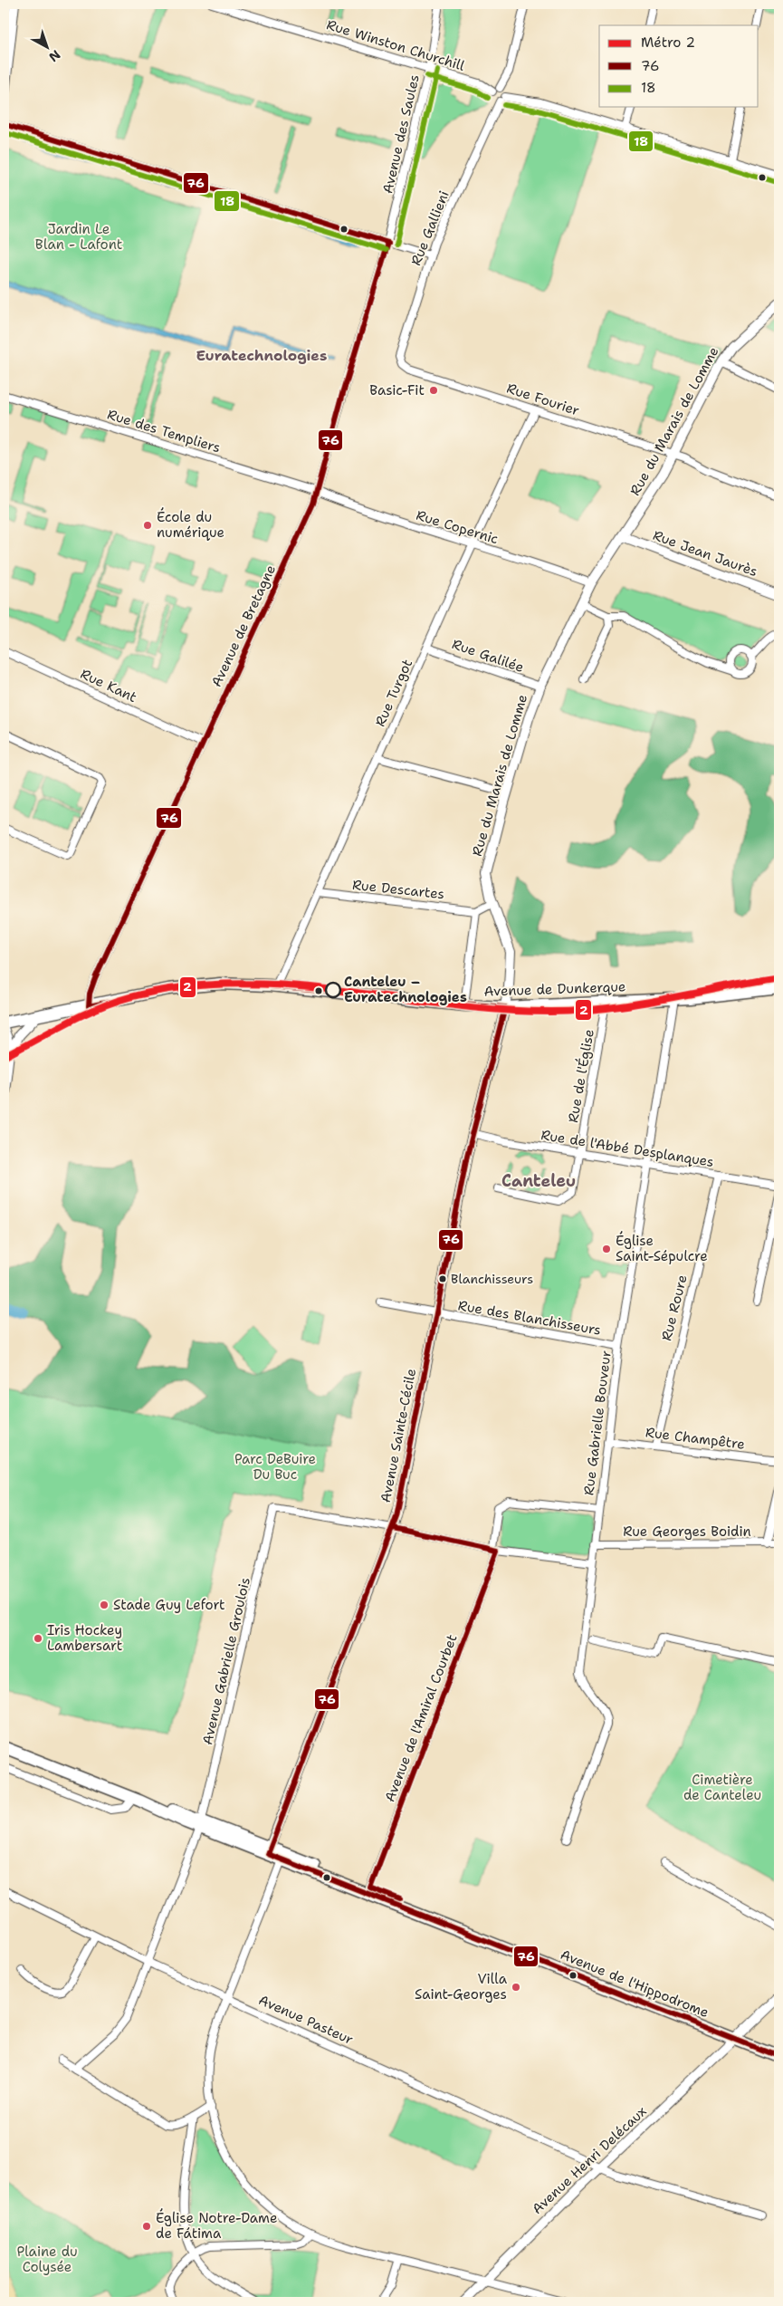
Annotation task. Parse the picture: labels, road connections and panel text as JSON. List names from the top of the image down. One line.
{"streets":{"main road":["Avenue de Dunkerque","Avenue de l'Hippodrome"],"street":["Rue Winston Churchill","Avenue des Saules","Rue Gallieni","Rue Fourier","Rue du Marais de Lomme","Rue des Templiers","Rue Copernic","Rue Jean Jaurès","Avenue de Bretagne","Rue Galilée","Rue Kant","Rue Turgot","Rue Descartes","Rue de l'Église","Rue de l'Abbé Desplanques","Rue Roure","Rue des Blanchisseurs","Rue Gabrielle Bouveur","Avenue Sainte-Cécile","Rue Champêtre","Rue Georges Boidin","Avenue Gabrielle Groulois","Avenue de l'Amiral Courbet","Avenue Pasteur","Avenue Henri Delécaux"]},"crossings":[["Rue Winston Churchill","Avenue des Saules"],["Avenue des Saules","Avenue de Bretagne"],["Rue Gallieni","Rue Fourier"],["Rue Fourier","Rue du Marais de Lomme"],["Rue Fourier","Rue Turgot"],["Rue du Marais de Lomme","Rue Copernic"],["Rue du Marais de Lomme","Rue Jean Jaurès"],["Rue du Marais de Lomme","Rue Galilée"],["Rue du Marais de Lomme","Avenue de Dunkerque"],["Rue du Marais de Lomme","Avenue Sainte-Cécile"],["Rue des Templiers","Rue Copernic"],["Rue des Templiers","Avenue de Bretagne"],["Rue Copernic","Avenue de Bretagne"],["Rue Copernic","Rue Turgot"],["Avenue de Bretagne","Rue Kant"],["Avenue de Bretagne","Avenue de Dunkerque"],["Rue Galilée","Rue Turgot"],["Rue Turgot","Rue Descartes"],["Rue Turgot","Avenue de Dunkerque"],["Avenue de Dunkerque","Rue de l'Église"],["Avenue de Dunkerque","Rue Gabrielle Bouveur"],["Avenue de Dunkerque","Avenue Sainte-Cécile"],["Rue de l'Église","Rue de l'Abbé Desplanques"],["Rue de l'Abbé Desplanques","Rue Roure"],["Rue de l'Abbé Desplanques","Rue Gabrielle Bouveur"],["Rue de l'Abbé Desplanques","Avenue Sainte-Cécile"],["Rue Roure","Rue Champêtre"],["Rue des Blanchisseurs","Rue Gabrielle Bouveur"],["Rue des Blanchisseurs","Avenue Sainte-Cécile"],["Rue Gabrielle Bouveur","Rue Champêtre"],["Rue Gabrielle Bouveur","Rue Georges Boidin"],["Rue Gabrielle Bouveur","Avenue de l'Amiral Courbet"],["Avenue Sainte-Cécile","Avenue Gabrielle Groulois"],["Avenue Sainte-Cécile","Avenue de l'Hippodrome"],["Avenue Gabrielle Groulois","Avenue de l'Hippodrome"],["Avenue Gabrielle Groulois","Avenue Pasteur"],["Avenue de l'Amiral Courbet","Avenue de l'Hippodrome"],["Avenue de l'Hippodrome","Avenue Henri Delécaux"],["Avenue Pasteur","Avenue Henri Delécaux"]],"districts":["Euratechnologies","Canteleu"],"parks":["Jardin Le Blan - Lafont","Parc DeBuire Du Buc","Cimetière de Canteleu","Plaine du Colysée"],"places":["Basic-Fit","École du numérique","Canteleu – Euratechnologies","Église Saint-Sépulcre","Blanchisseurs","Stade Guy Lefort","Iris Hockey Lambersart","Villa Saint-Georges","Église Notre-Dame de Fátima"],"lines":["transit line 18","transit line 76","metro line 2"],"legend":["Métro 2","76","18"],"north":"bottom right"}
